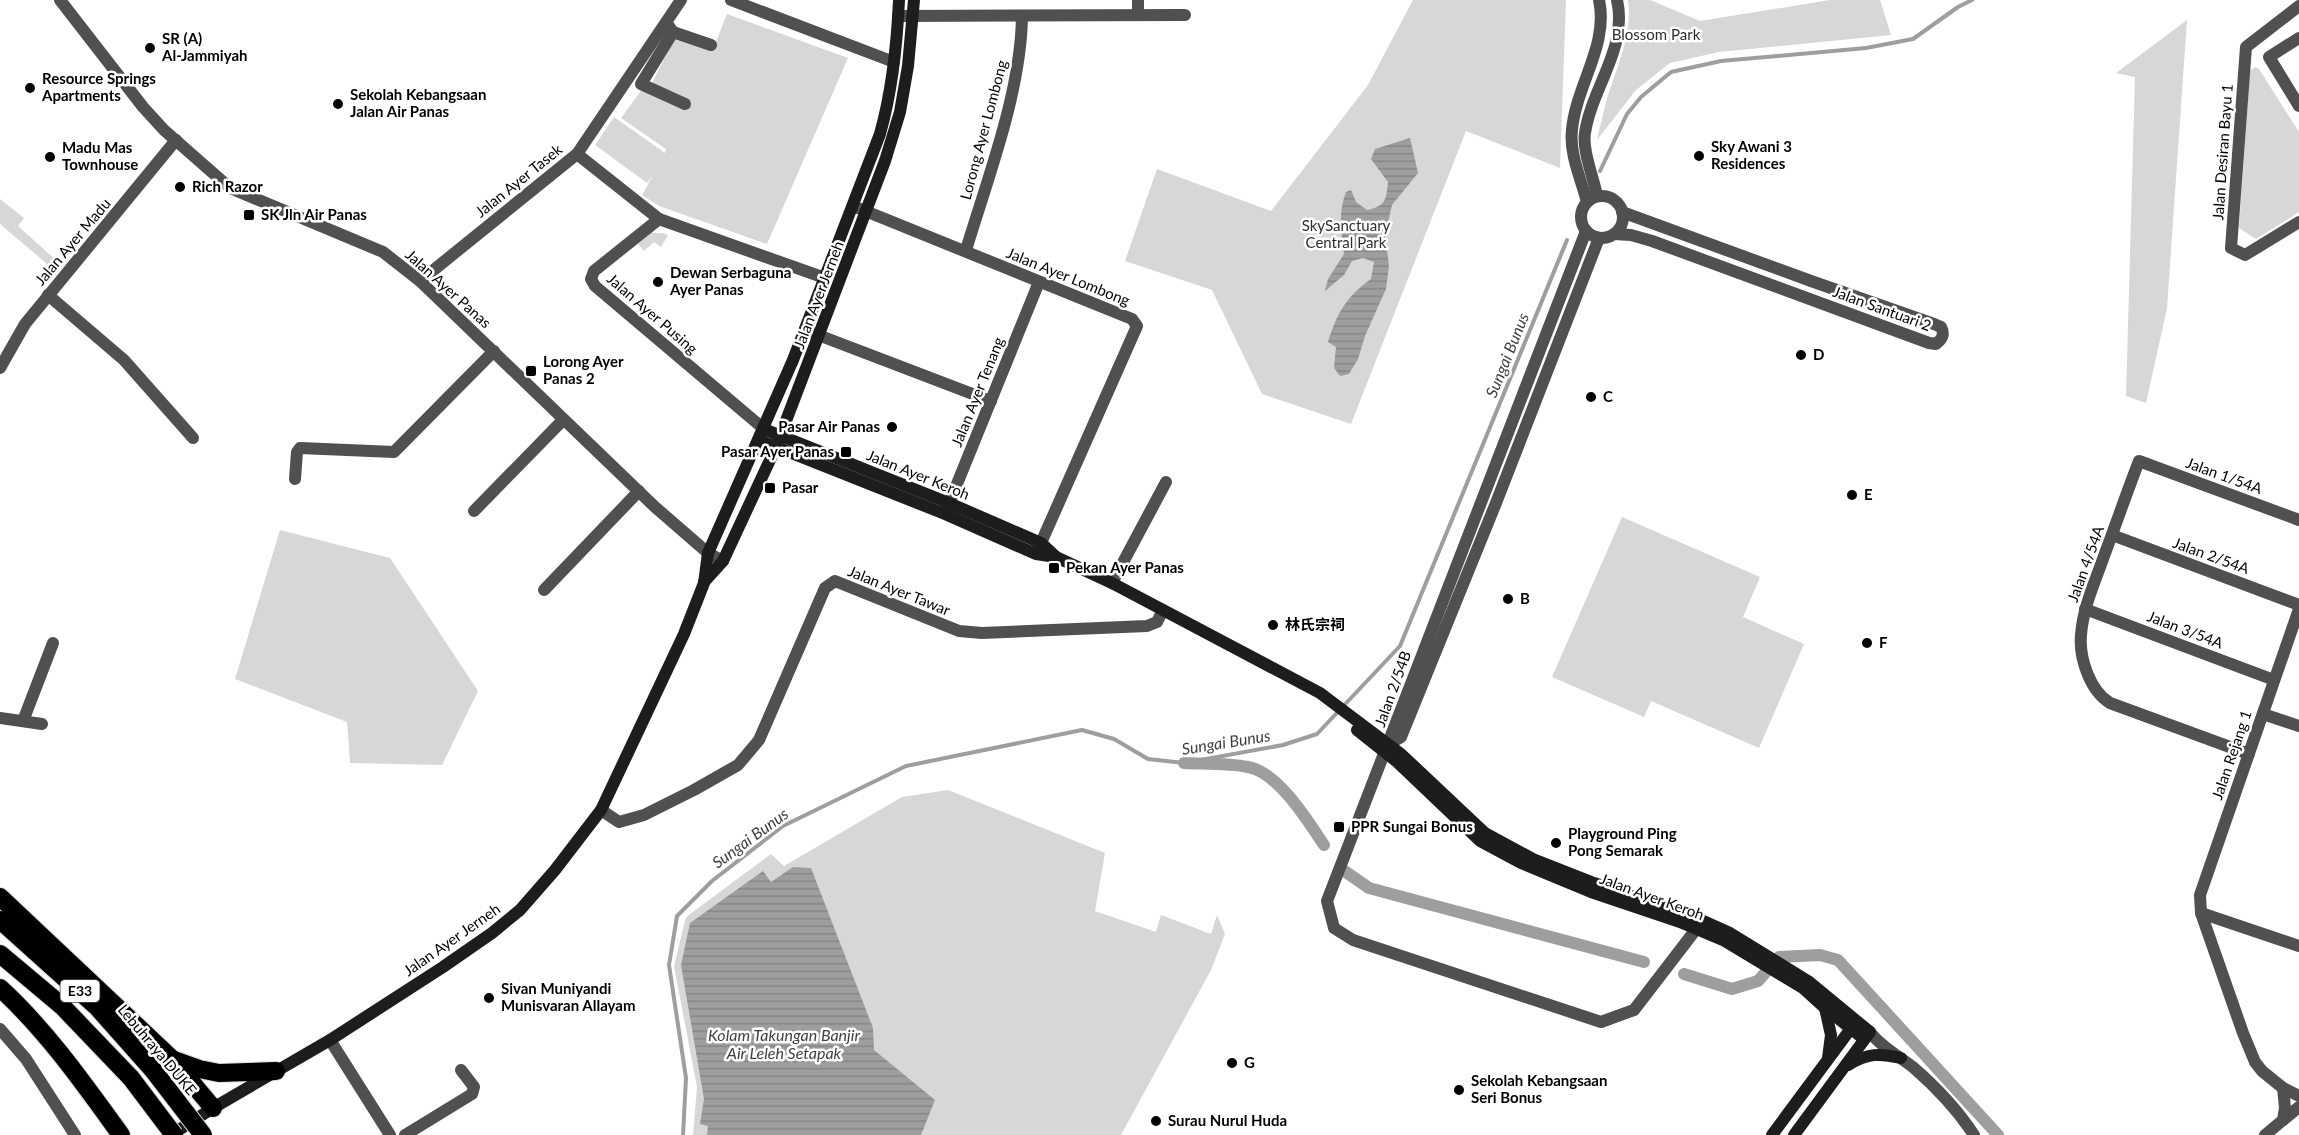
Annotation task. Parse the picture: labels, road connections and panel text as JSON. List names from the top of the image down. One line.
{"streets":{"highway":["E33","Lebuhraya DUKE"],"main road":["Jalan Ayer Jerneh","Jalan Ayer Keroh"],"street":["Lorong Ayer Lombong","Jalan Desiran Bayu 1","Jalan Ayer Tasek","Jalan Ayer Madu","Jalan Ayer Lombong","Jalan Ayer Panas","Jalan Santuari 2","Jalan Ayer Pusing","Jalan Ayer Tenang","Jalan 1/54A","Jalan 2/54A","Jalan 4/54A","Jalan Ayer Tawar","Jalan 3/54A","Jalan 2/54B","Jalan Rejang 1"]},"crossings":[["Lorong Ayer Lombong","Jalan Ayer Lombong"],["Jalan Ayer Tasek","Jalan Ayer Panas"],["Jalan Ayer Madu","Jalan Ayer Panas"],["Jalan Ayer Lombong","Jalan Ayer Jerneh"],["Jalan Ayer Lombong","Jalan Ayer Tenang"],["Jalan Ayer Lombong","Jalan Ayer Keroh"],["Jalan Ayer Panas","Jalan Ayer Jerneh"],["Jalan Ayer Jerneh","Jalan Ayer Pusing"],["Jalan Ayer Jerneh","Jalan Ayer Keroh"],["Jalan Ayer Jerneh","Jalan Ayer Tawar"],["Jalan Ayer Jerneh","E33"],["Jalan Santuari 2","Jalan 2/54B"],["Jalan Ayer Pusing","Jalan Ayer Keroh"],["Jalan Ayer Tenang","Jalan Ayer Keroh"],["Jalan Ayer Keroh","Jalan Ayer Tawar"],["Jalan Ayer Keroh","Jalan 2/54B"],["Jalan 1/54A","Jalan 4/54A"],["Jalan 2/54A","Jalan 4/54A"],["Jalan 2/54A","Jalan Rejang 1"],["Jalan 4/54A","Jalan 3/54A"],["Jalan 4/54A","Jalan Rejang 1"],["Jalan 3/54A","Jalan Rejang 1"]],"water":["Sungai Bunus","Kolam Takungan Banjir Air Leleh Setapak"],"parks":["Blossom Park","SkySanctuary Central Park"],"places":{"other":["SR (A) Al-Jammiyah","Resource Springs Apartments","Sekolah Kebangsaan Jalan Air Panas","Sky Awani 3 Residences","Madu Mas Townhouse","Rich Razor","Dewan Serbaguna Ayer Panas","D","C","Pasar Air Panas","E","B","林氏宗祠","F","Playground Ping Pong Semarak","Sivan Muniyandi Munisvaran Allayam","G","Sekolah Kebangsaan Seri Bonus","Surau Nurul Huda"],"transit":["SK Jln Air Panas","Lorong Ayer Panas 2","Pasar Ayer Panas","Pasar","Pekan Ayer Panas","PPR Sungai Bonus"]}}
